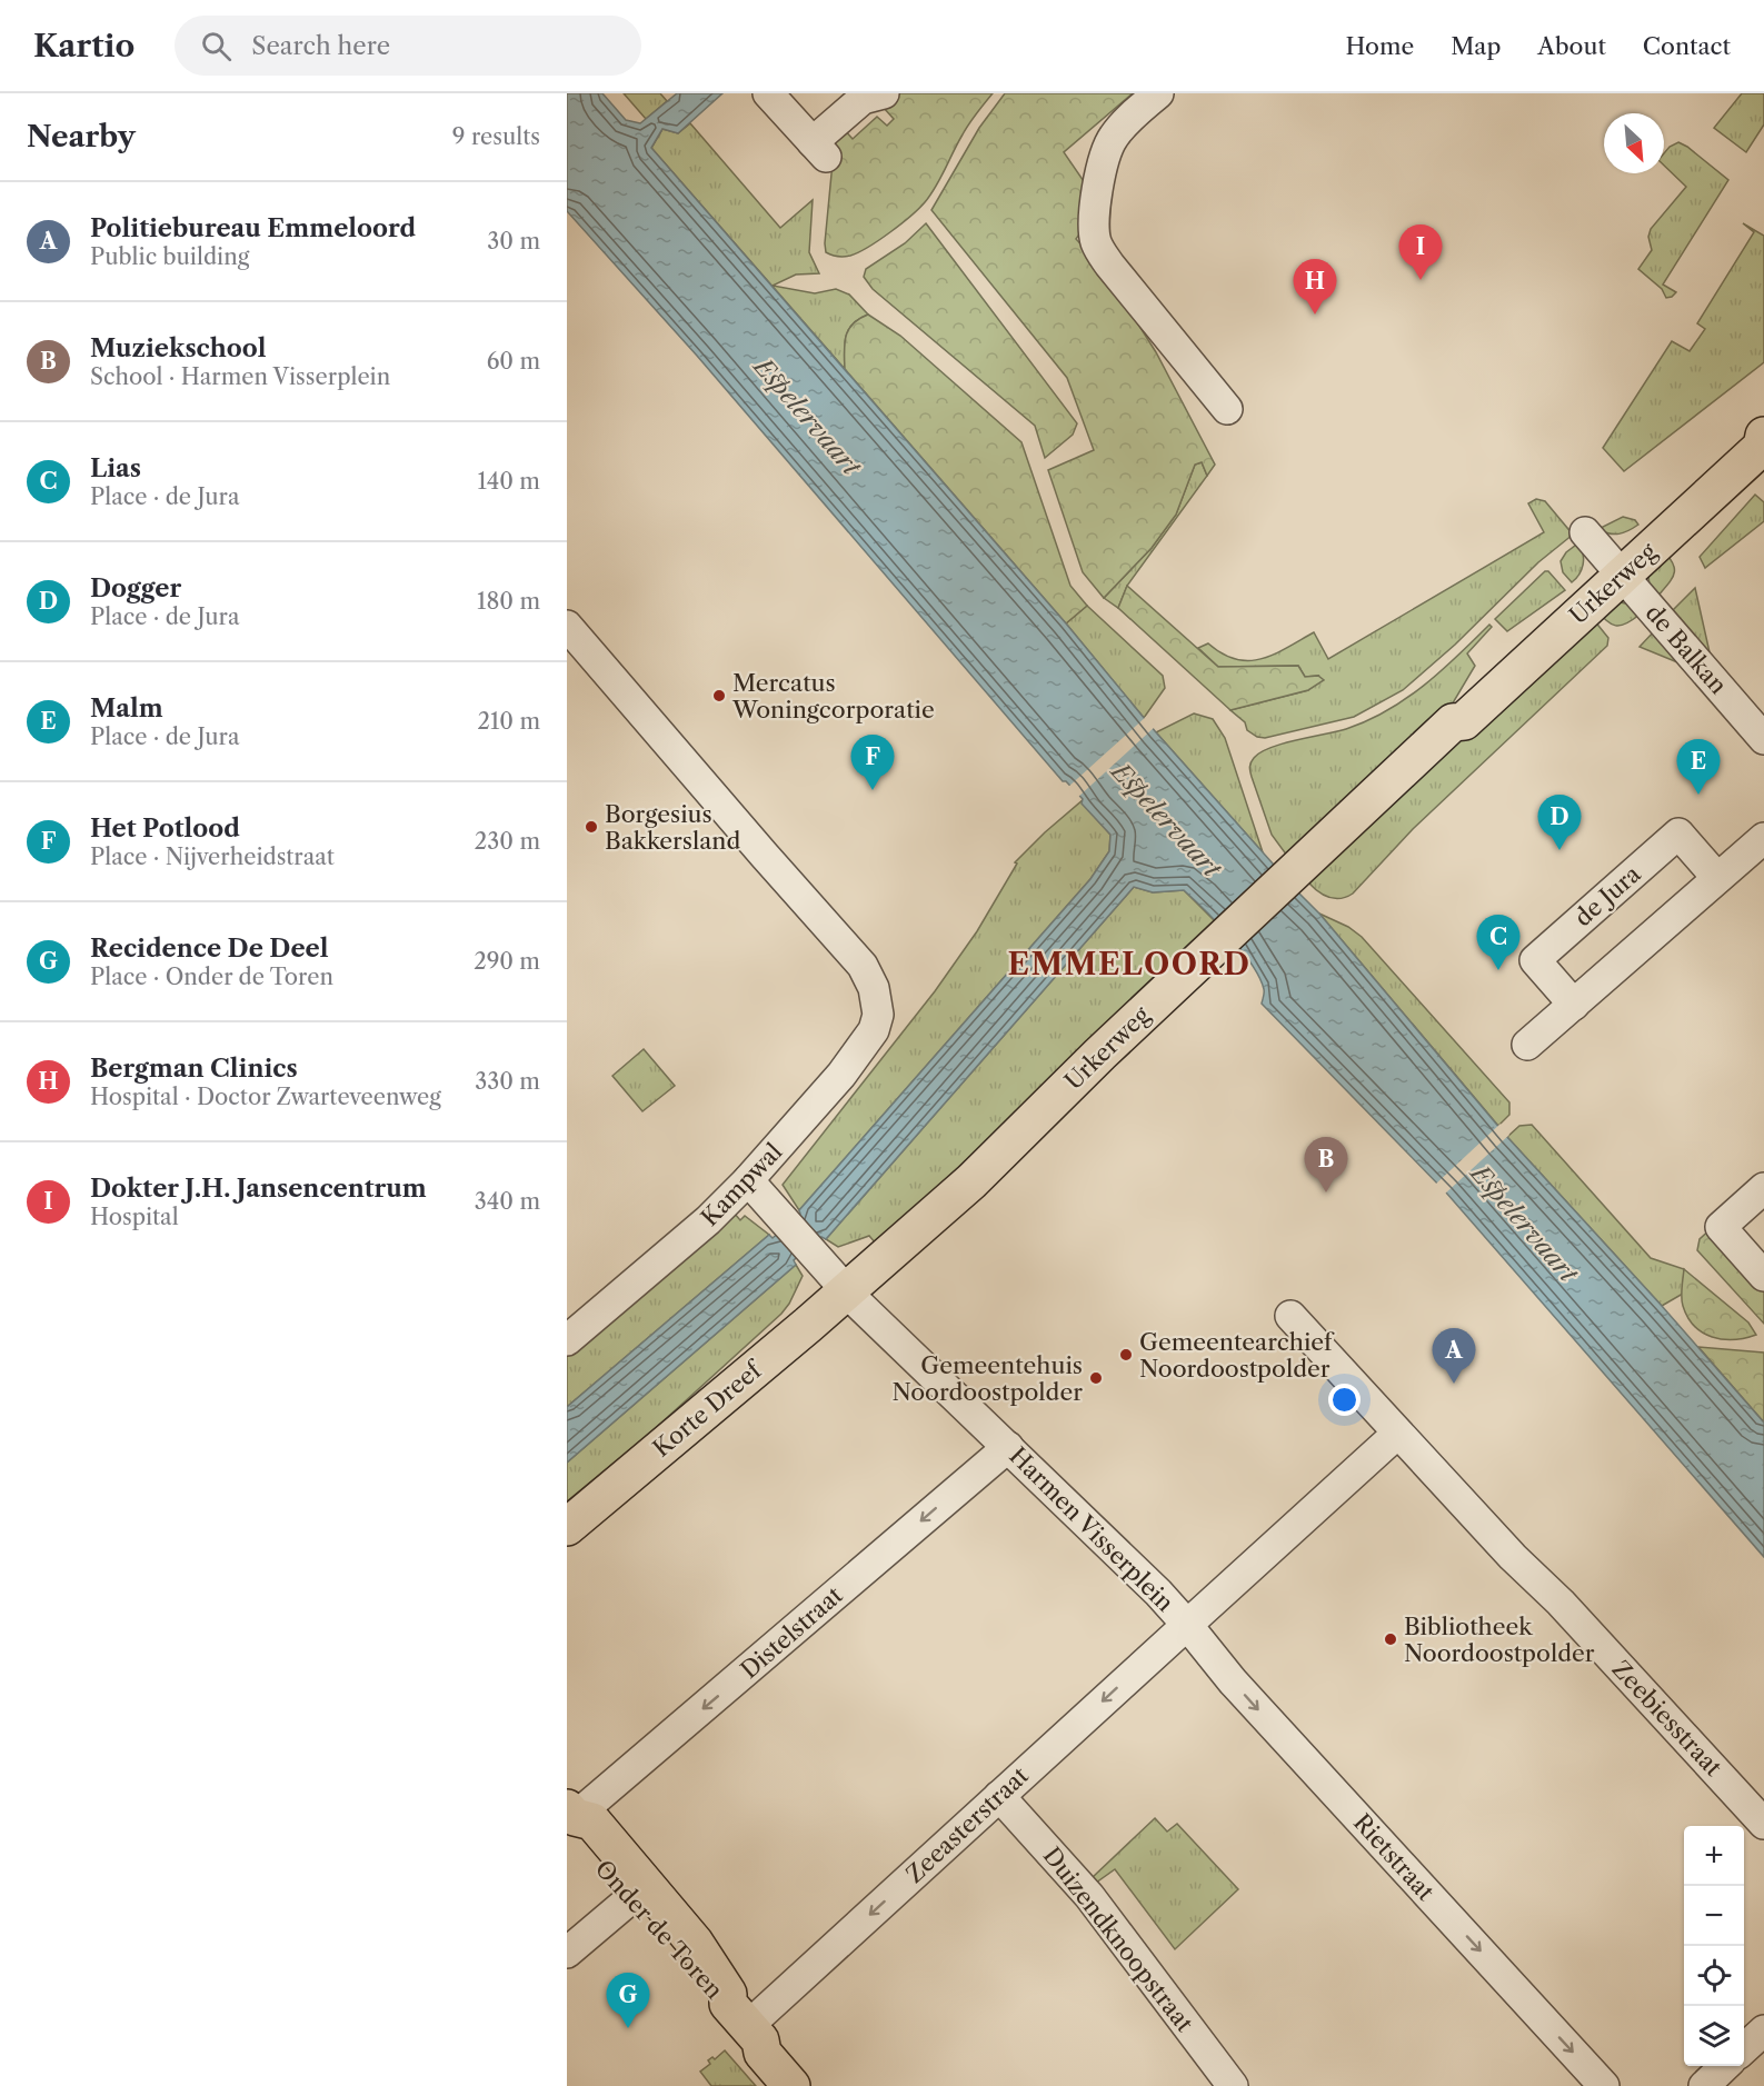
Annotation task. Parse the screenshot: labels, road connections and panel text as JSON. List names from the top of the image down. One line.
{"streets":{"main road":["Urkerweg","Korte Dreef","Onder de Toren"],"street":["de Balkan","de Jura","Kampwal","Harmen Visserplein","Distelstraat","Zeebiesstraat","Zeeasterstraat","Rietstraat","Duizendknoopstraat"]},"crossings":[["Urkerweg","de Balkan"],["Urkerweg","Korte Dreef"],["Urkerweg","Harmen Visserplein"],["Korte Dreef","Harmen Visserplein"],["Harmen Visserplein","Distelstraat"],["Harmen Visserplein","Zeebiesstraat"],["Harmen Visserplein","Zeeasterstraat"],["Harmen Visserplein","Rietstraat"],["Distelstraat","Onder de Toren"],["Zeeasterstraat","Rietstraat"],["Zeeasterstraat","Onder de Toren"],["Zeeasterstraat","Duizendknoopstraat"]],"one_way":["Distelstraat","Zeeasterstraat","Rietstraat"],"districts":["EMMELOORD"],"water":["Espelervaart"],"places":["Mercatus Woningcorporatie","Borgesius Bakkersland","Gemeentearchief Noordoostpolder","Gemeentehuis Noordoostpolder","Bibliotheek Noordoostpolder"],"north":"bottom right","page":{"header":"Kartio","search":"Search here","nav":["Home","Map","About","Contact"],"heading":["Nearby","9 results"],"list":[{"mark":"A","name":"Politiebureau Emmeloord","note":"Public building","value":"30 m"},{"mark":"B","name":"Muziekschool","note":"School · Harmen Visserplein","value":"60 m"},{"mark":"C","name":"Lias","note":"Place · de Jura","value":"140 m"},{"mark":"D","name":"Dogger","note":"Place · de Jura","value":"180 m"},{"mark":"E","name":"Malm","note":"Place · de Jura","value":"210 m"},{"mark":"F","name":"Het Potlood","note":"Place · Nijverheidstraat","value":"230 m"},{"mark":"G","name":"Recidence De Deel","note":"Place · Onder de Toren","value":"290 m"},{"mark":"H","name":"Bergman Clinics","note":"Hospital · Doctor Zwarteveenweg","value":"330 m"},{"mark":"I","name":"Dokter J.H. Jansencentrum","note":"Hospital","value":"340 m"}],"pins":["I","H","F","E","D","C","B","A","G"],"map_buttons":["+","−"]}}
